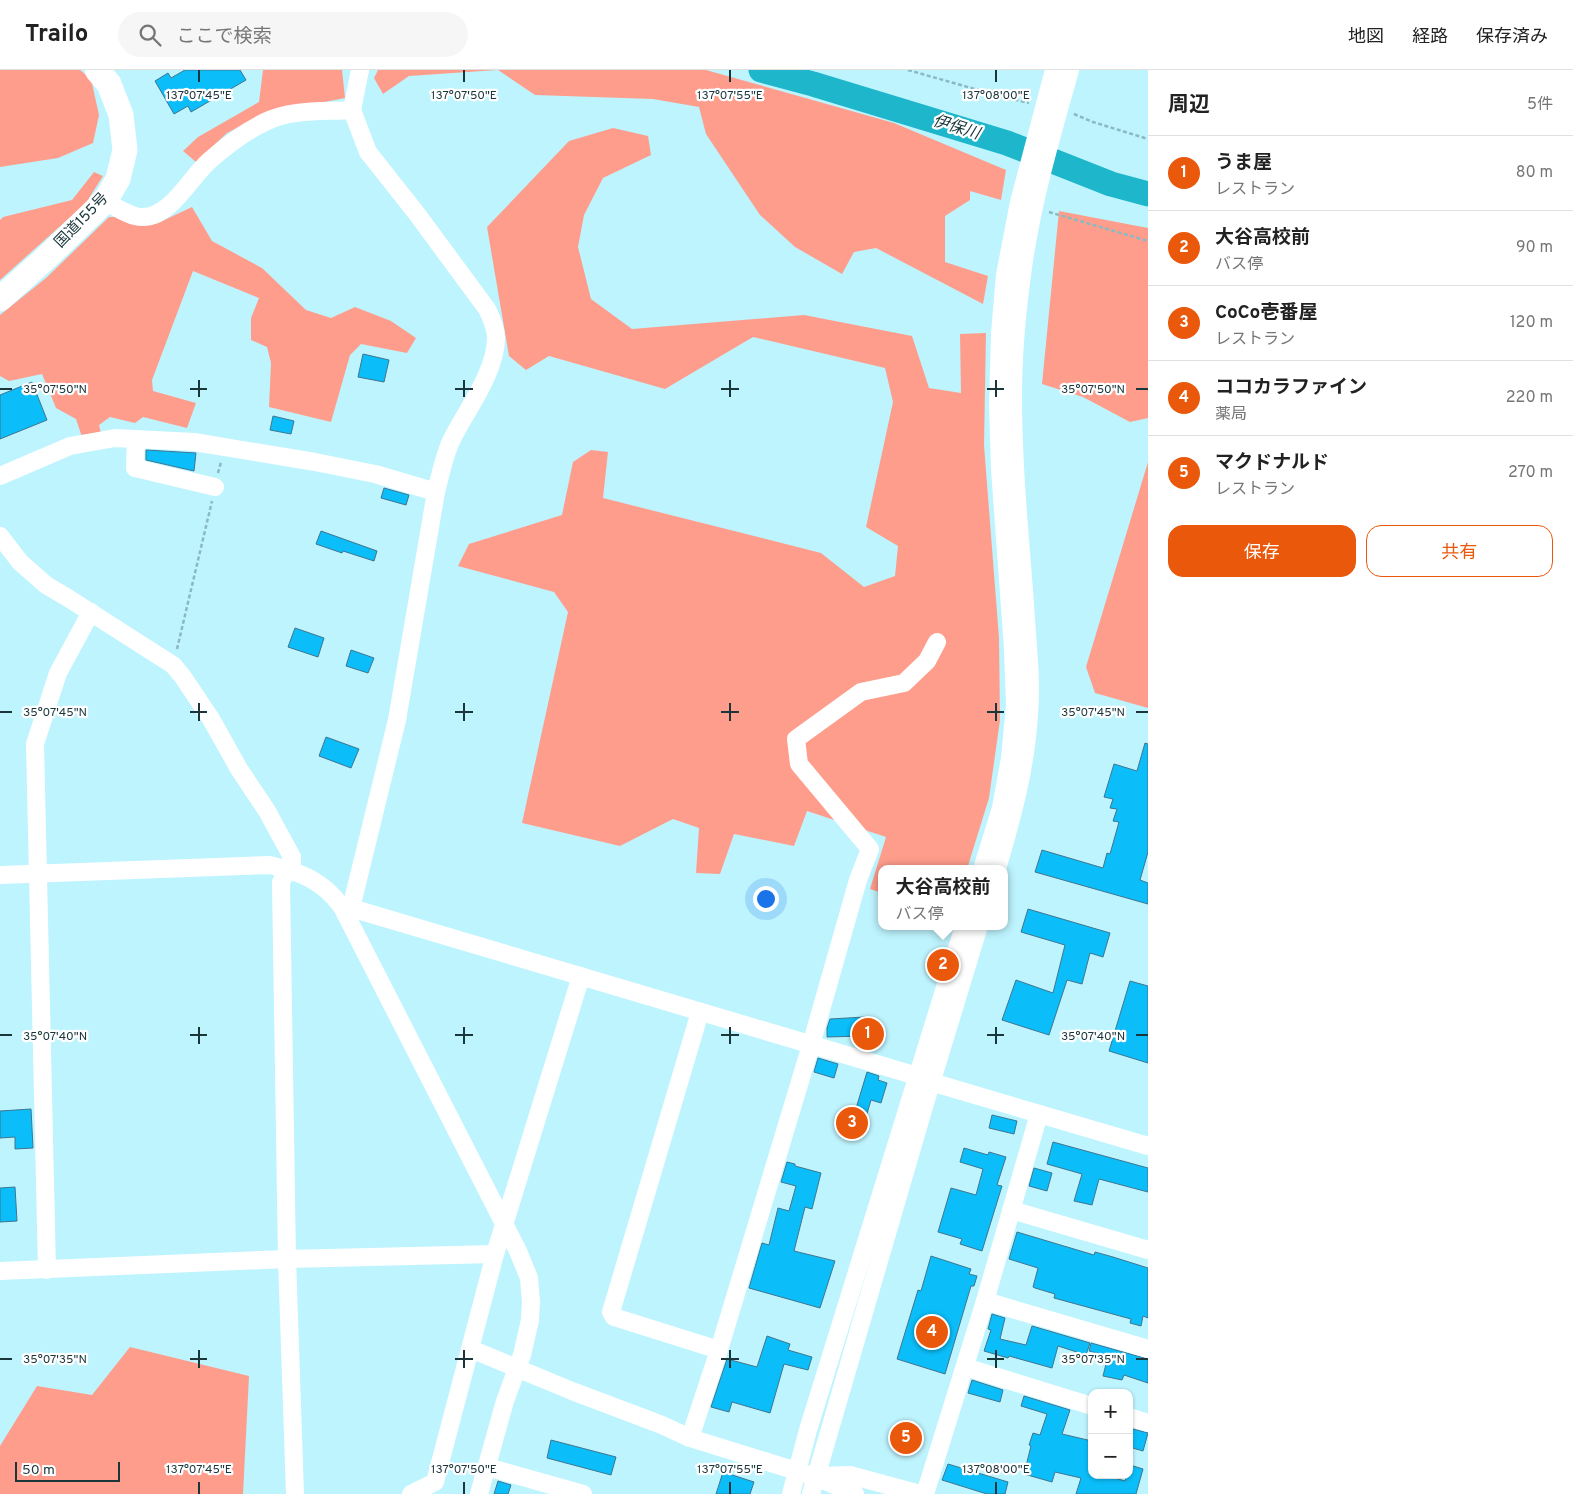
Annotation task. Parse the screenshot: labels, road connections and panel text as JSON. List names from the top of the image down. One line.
{"streets":{"highway":["国道155号"]},"water":["伊保川"],"scale_bar":"50 m","page":{"header":"Trailo","search":"ここで検索","nav":["地図","経路","保存済み"],"heading":["周辺","5件"],"list":[{"mark":"1","name":"うま屋","note":"レストラン","value":"80 m"},{"mark":"2","name":"大谷高校前","note":"バス停","value":"90 m"},{"mark":"3","name":"CoCo壱番屋","note":"レストラン","value":"120 m"},{"mark":"4","name":"ココカラファイン","note":"薬局","value":"220 m"},{"mark":"5","name":"マクドナルド","note":"レストラン","value":"270 m"}],"buttons":["保存","共有"],"popup":["大谷高校前","バス停"],"pins":["2","1","3","4","5"],"map_buttons":["+","−"],"scale":"50 m"},"coordinates":["137°07'45\"E","137°07'50\"E","137°07'55\"E","137°08'00\"E","35°07'50\"N","35°07'45\"N","35°07'40\"N","35°07'35\"N"]}
